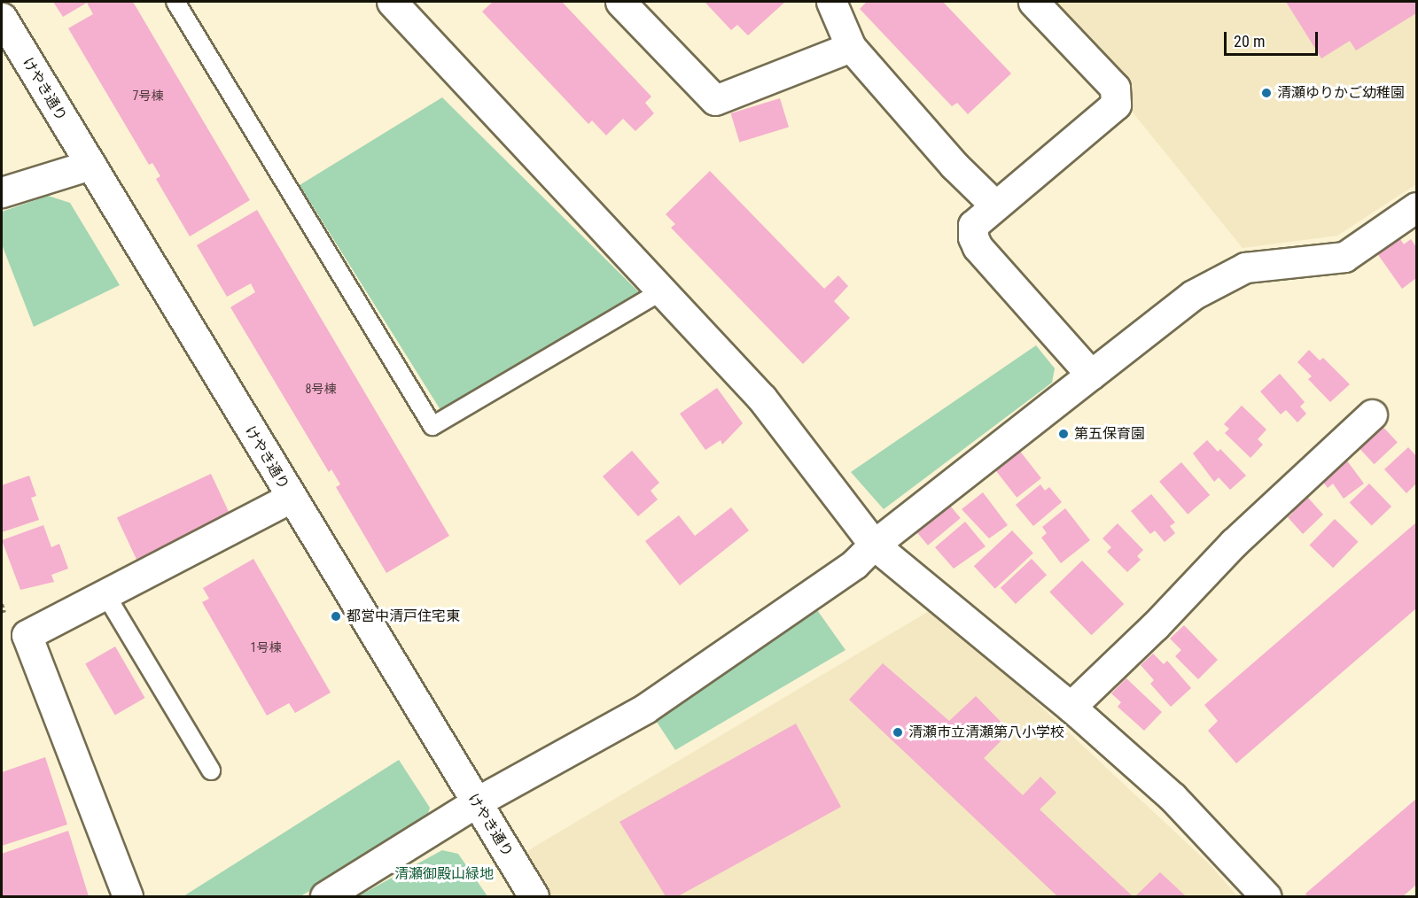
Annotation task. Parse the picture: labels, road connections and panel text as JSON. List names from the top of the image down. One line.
{"streets":{"street":["けやき通り"]},"parks":["清瀬御殿山緑地"],"places":["清瀬ゆりかご幼稚園","第五保育園","都営中清戸住宅東","清瀬市立清瀬第八小学校"],"house_numbers":["7号棟","8号棟","1号棟"],"scale_bar":"20 m"}
